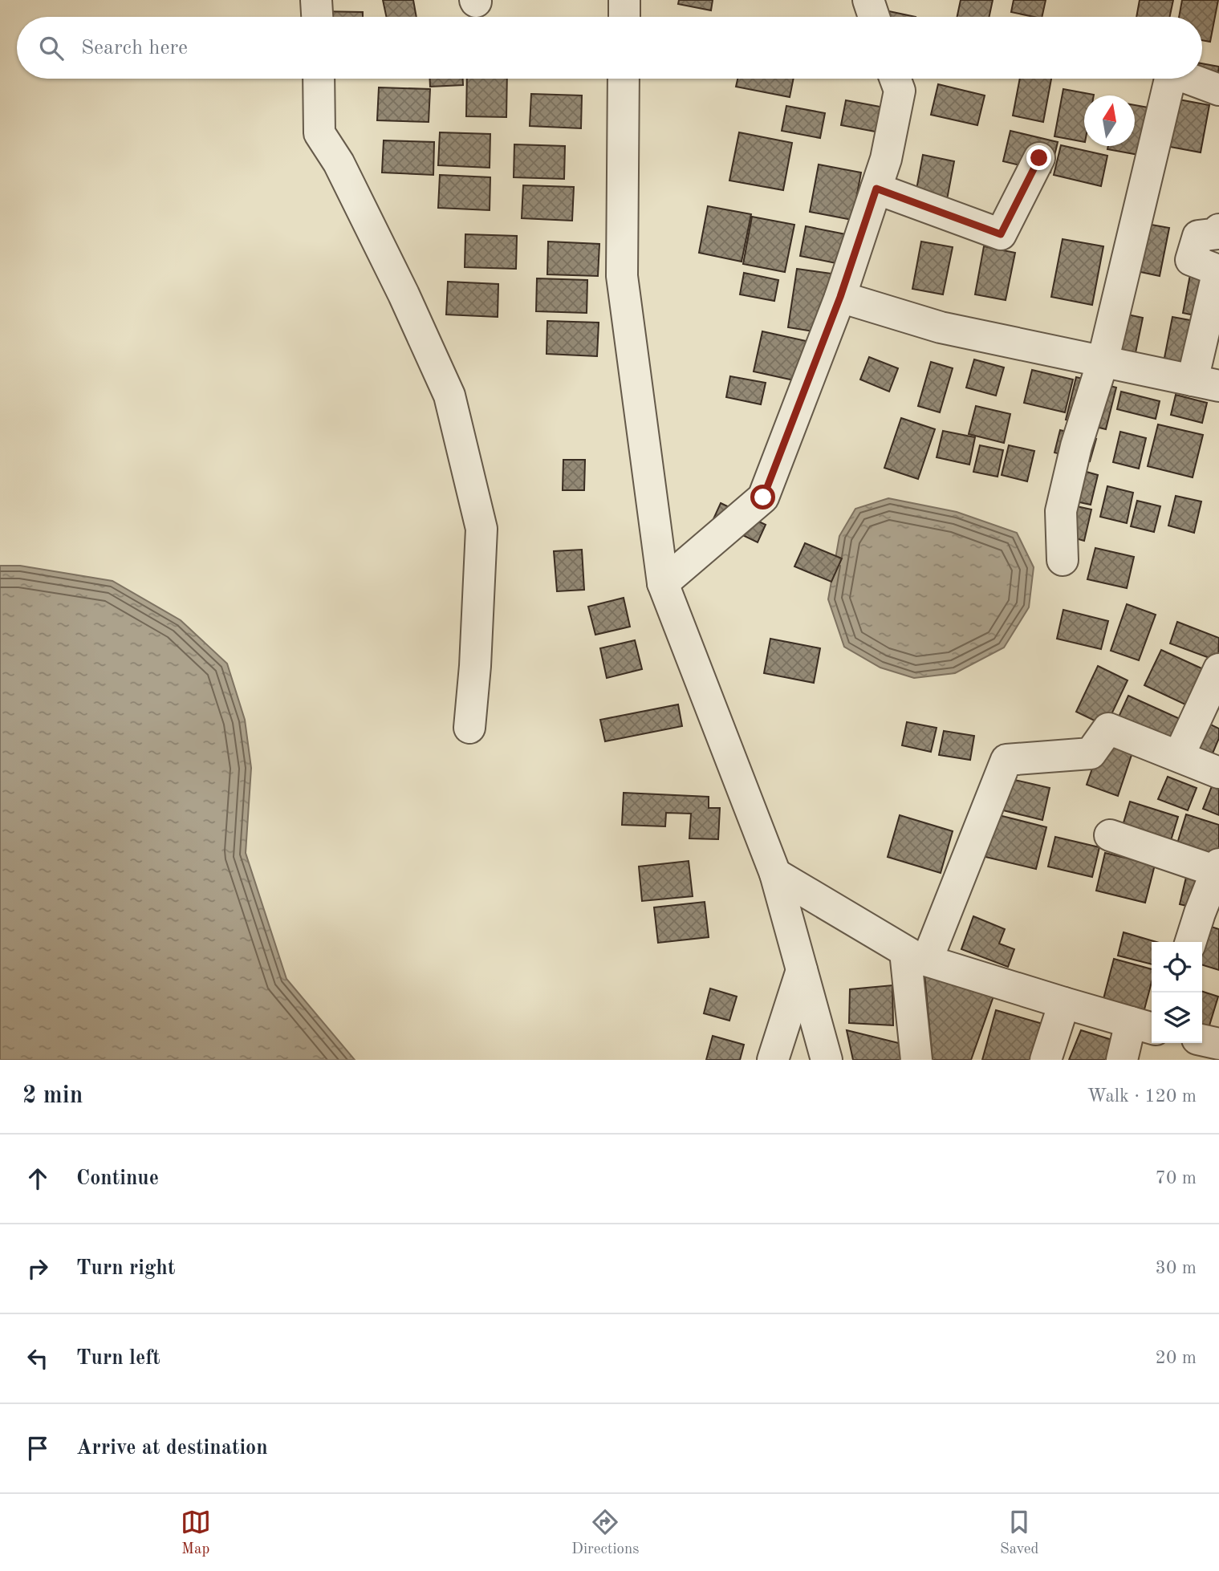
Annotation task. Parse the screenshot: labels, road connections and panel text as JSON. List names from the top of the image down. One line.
{"north":"top","page":{"search":"Search here","heading":["2 min","Walk · 120 m"],"list":[["Continue","70 m"],["Turn right","30 m"],["Turn left","20 m"],"Arrive at destination"],"nav":["Map","Directions","Saved"]}}
